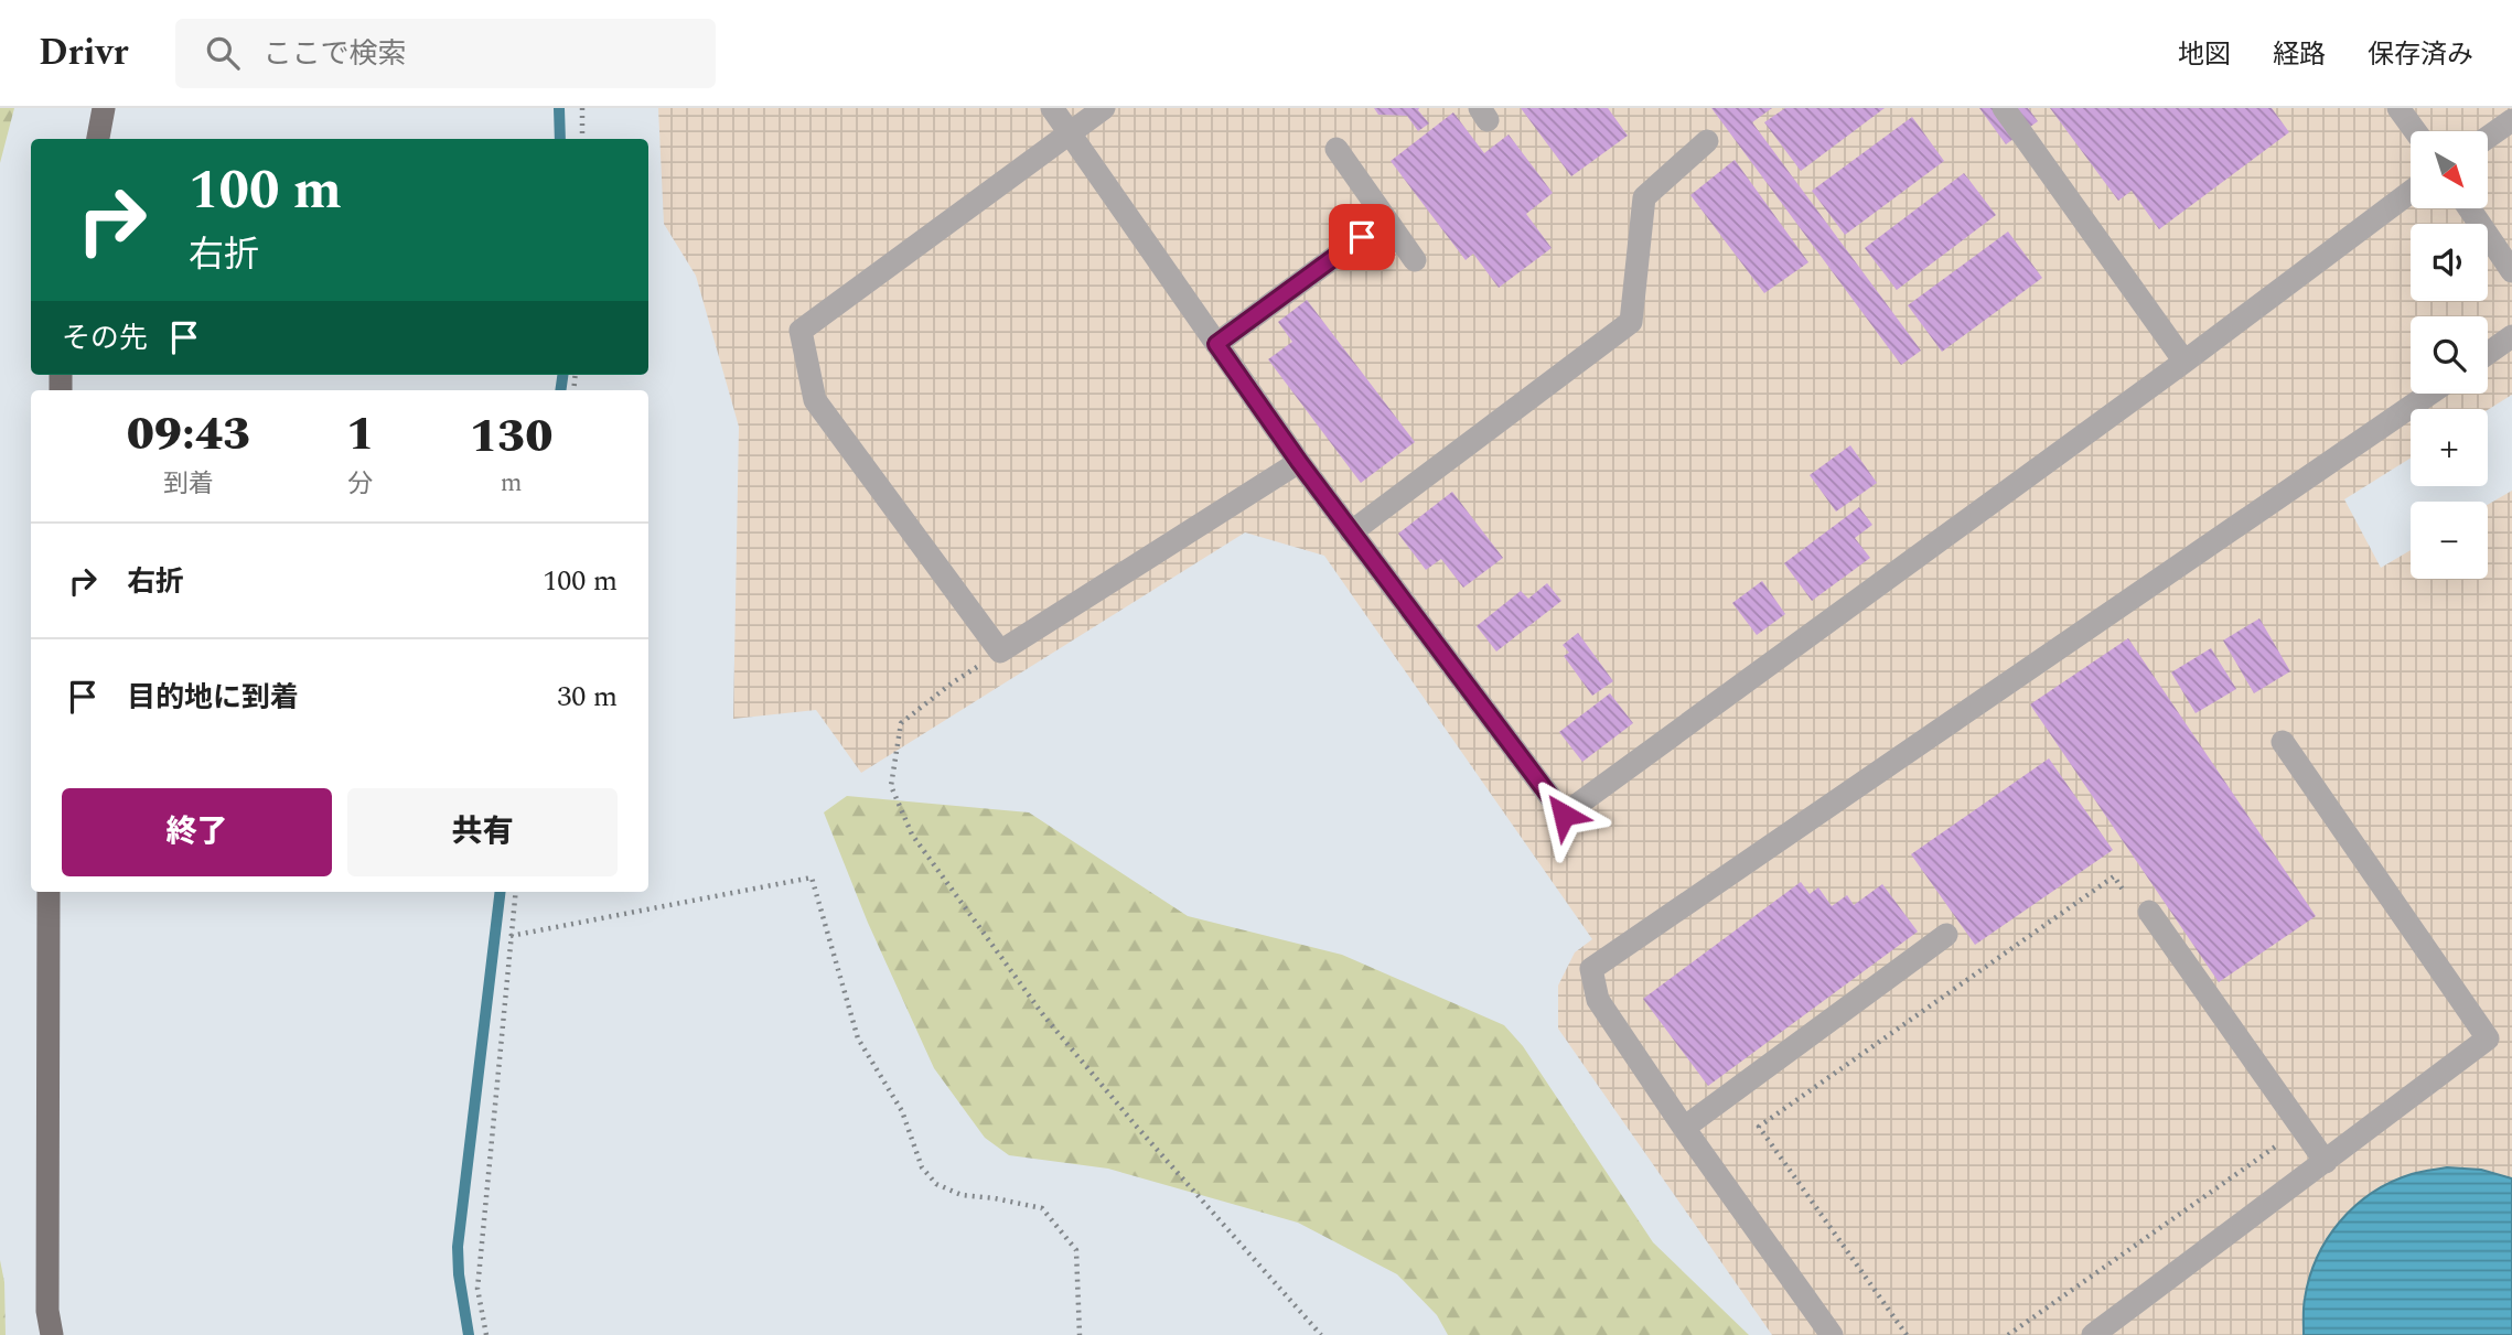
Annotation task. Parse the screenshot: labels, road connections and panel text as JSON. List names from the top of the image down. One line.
{"north":"bottom right","page":{"header":"Drivr","search":"ここで検索","nav":["地図","経路","保存済み"],"map_buttons":["+","−"],"turn":["100 m","右折"],"then":"その先","eta":["09:43","到着","1","分","130","m"],"list":[{"name":"右折","value":"100 m"},{"name":"目的地に到着","value":"30 m"}],"buttons":["終了","共有"]}}
